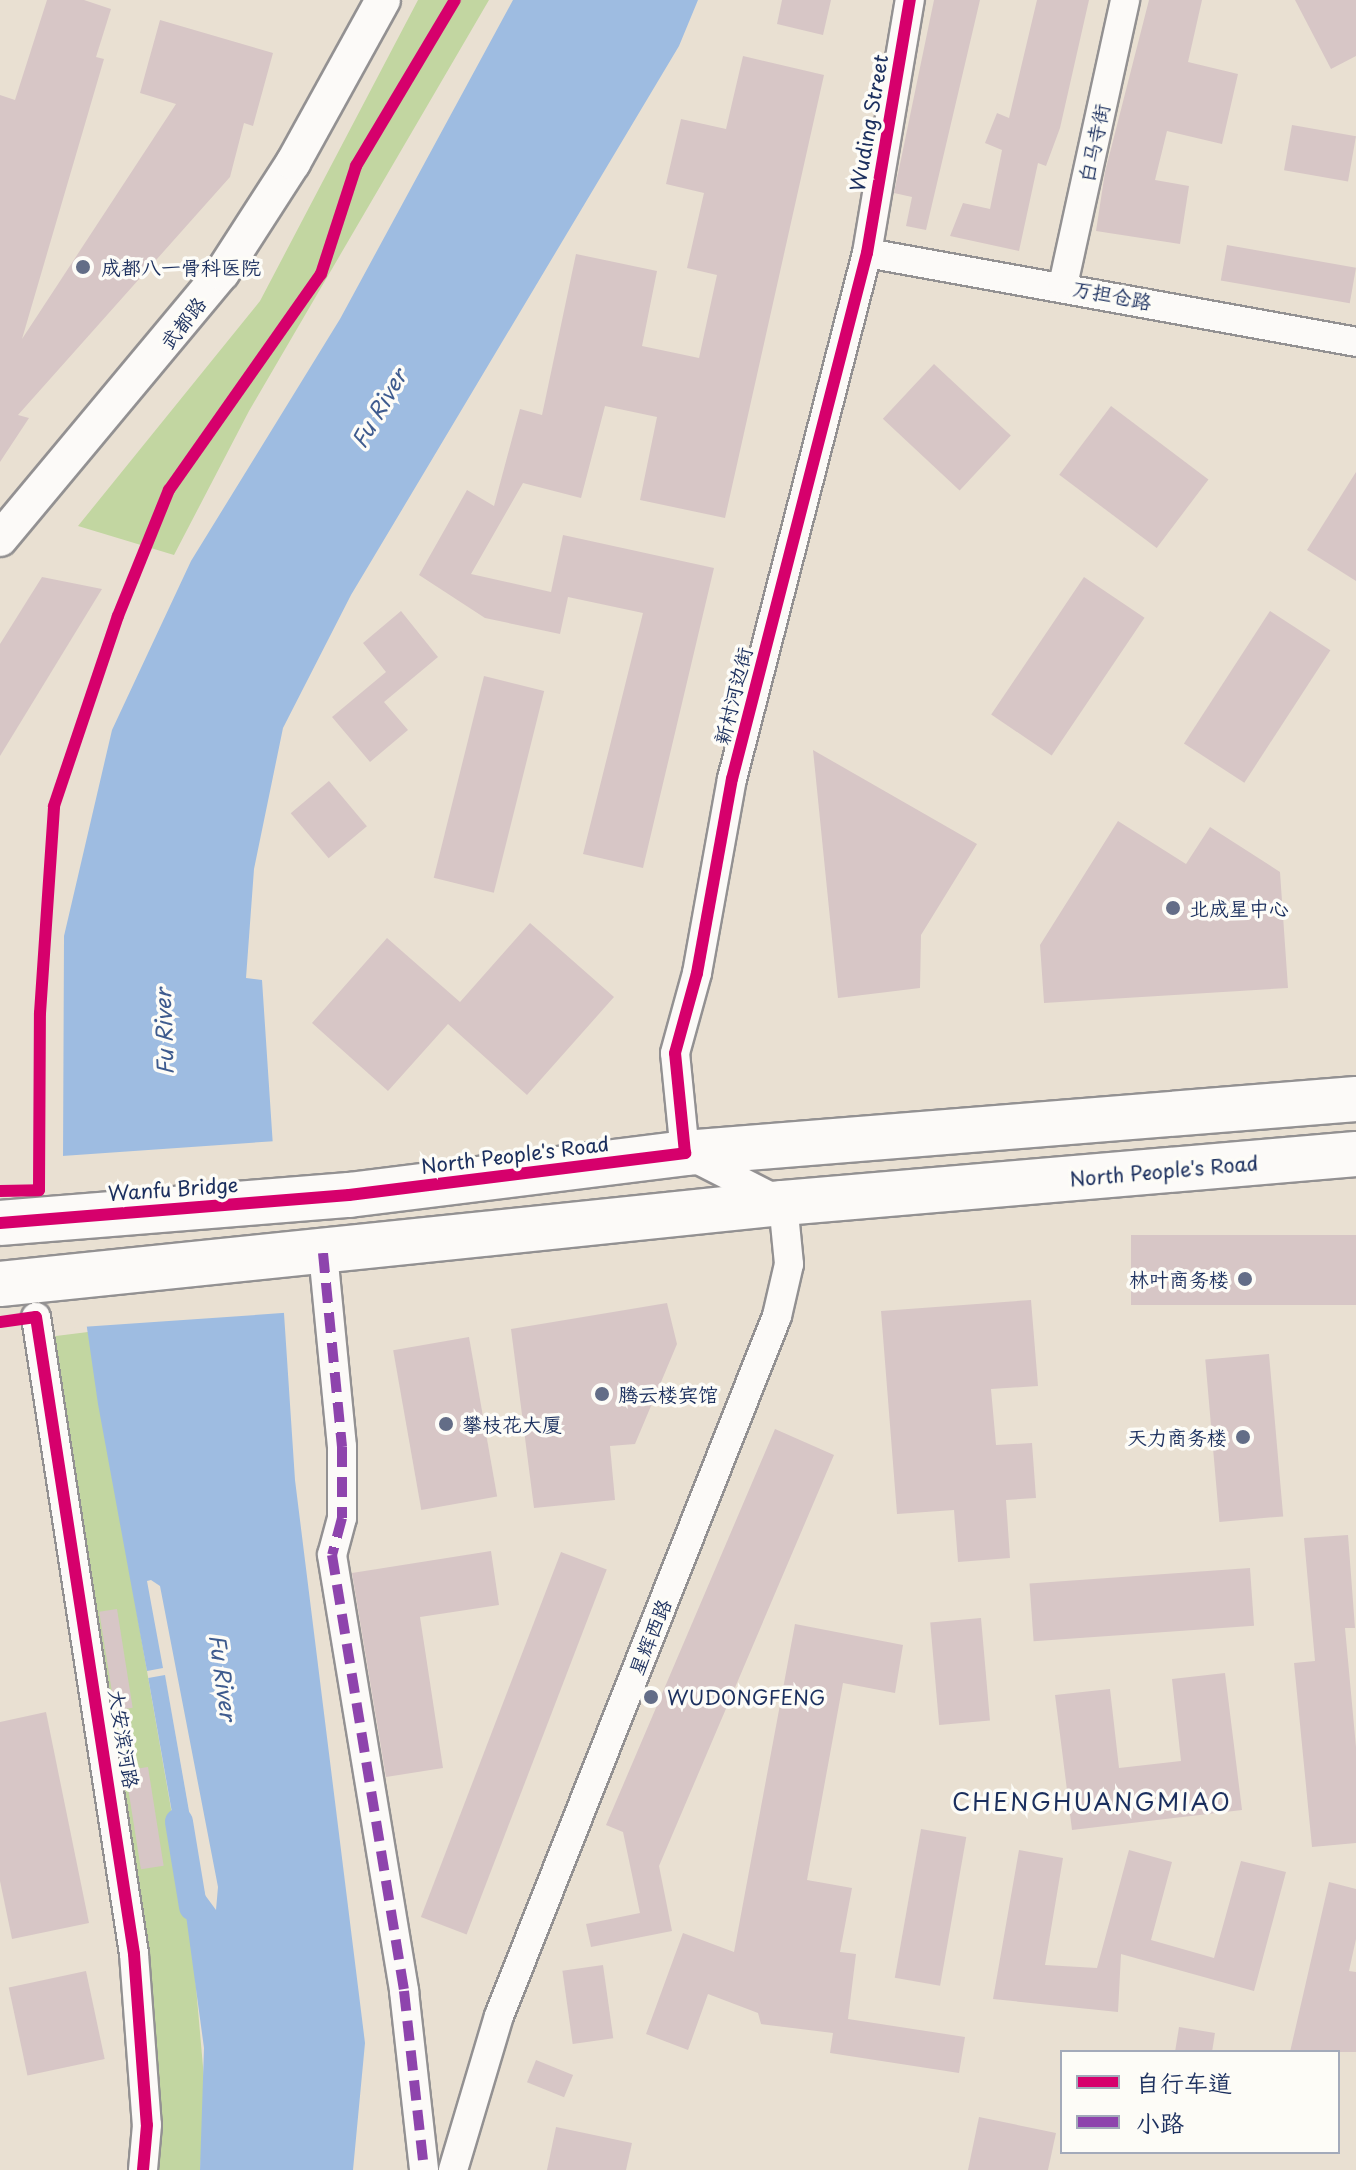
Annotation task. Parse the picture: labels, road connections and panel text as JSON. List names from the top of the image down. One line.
{"streets":{"main road":["North People's Road","Wanfu Bridge"],"street":["Wuding Street","白马寺街","万担仓路","武都路","新村河边街","星辉西路","大安滨河路"]},"crossings":[["Wuding Street","万担仓路"],["Wuding Street","新村河边街"],["白马寺街","万担仓路"],["万担仓路","新村河边街"],["新村河边街","North People's Road"],["North People's Road","Wanfu Bridge"],["North People's Road","星辉西路"]],"districts":["CHENGHUANGMIAO"],"water":["Fu River"],"places":["成都八一骨科医院","北成星中心","林叶商务楼","腾云楼宾馆","攀枝花大厦","天力商务楼","WUDONGFENG"],"legend":["自行车道","小路"]}
